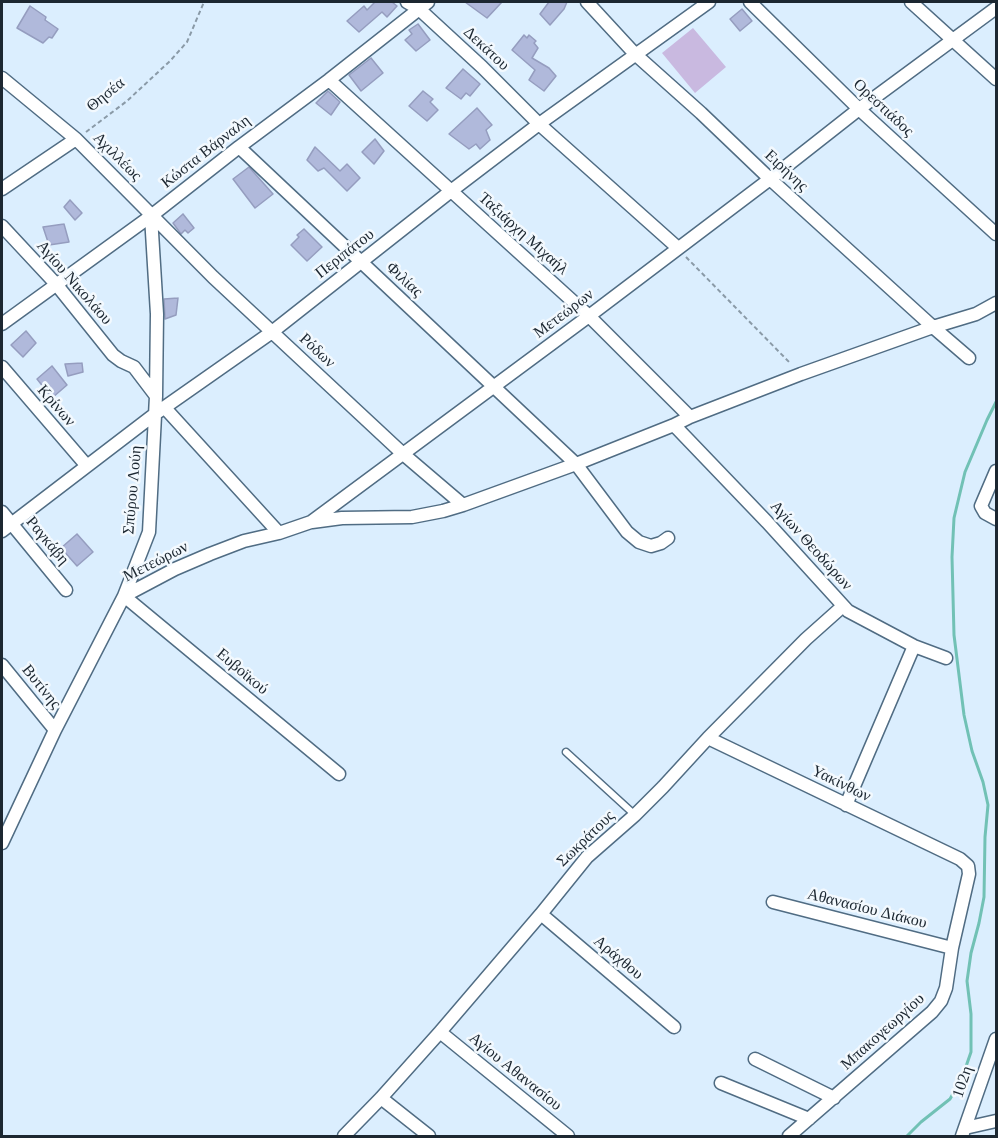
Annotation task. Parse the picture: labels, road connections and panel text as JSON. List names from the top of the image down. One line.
{"streets":{"street":["Δεκάτου","Ορεστιάδος","Κώστα Βάρναλη","Αχιλλέως","Ειρήνης","Ταξιάρχη Μιχαήλ","Περιπάτου","Φιλίας","Αγίου Νικολάου","Μετεώρων","Ρόδων","Κρίνων","Σπύρου Λούη","Ραγκάβη","Αγίων Θεοδώρων","Ευβοϊκού","Βυτίνης","Υακίνθων","Σωκράτους","Αθανασίου Διάκου","Αράχθου","Μπακογεωργίου","Αγίου Αθανασίου","102η"],"path":["Θησέα"]},"crossings":[["Δεκάτου","Κώστα Βάρναλη"],["Δεκάτου","Περιπάτου"],["Δεκάτου","Μετεώρων"],["Θησέα","Αχιλλέως"],["Ορεστιάδος","Μετεώρων"],["Κώστα Βάρναλη","Αχιλλέως"],["Κώστα Βάρναλη","Ταξιάρχη Μιχαήλ"],["Κώστα Βάρναλη","Φιλίας"],["Κώστα Βάρναλη","Αγίου Νικολάου"],["Κώστα Βάρναλη","Ρόδων"],["Κώστα Βάρναλη","Σπύρου Λούη"],["Αχιλλέως","Ρόδων"],["Αχιλλέως","Σπύρου Λούη"],["Ειρήνης","Περιπάτου"],["Ειρήνης","Μετεώρων"],["Ταξιάρχη Μιχαήλ","Περιπάτου"],["Ταξιάρχη Μιχαήλ","Μετεώρων"],["Περιπάτου","Φιλίας"],["Περιπάτου","Ρόδων"],["Περιπάτου","Κρίνων"],["Περιπάτου","Σπύρου Λούη"],["Περιπάτου","Ραγκάβη"],["Φιλίας","Μετεώρων"],["Αγίου Νικολάου","Σπύρου Λούη"],["Μετεώρων","Ρόδων"],["Μετεώρων","Σπύρου Λούη"],["Μετεώρων","Ευβοϊκού"],["Ρόδων","Σπύρου Λούη"],["Σπύρου Λούη","Ευβοϊκού"],["Σπύρου Λούη","Βυτίνης"],["Αγίων Θεοδώρων","Σωκράτους"],["Υακίνθων","Σωκράτους"],["Υακίνθων","Μπακογεωργίου"],["Σωκράτους","Αράχθου"],["Σωκράτους","Αγίου Αθανασίου"],["Αθανασίου Διάκου","Μπακογεωργίου"]]}
